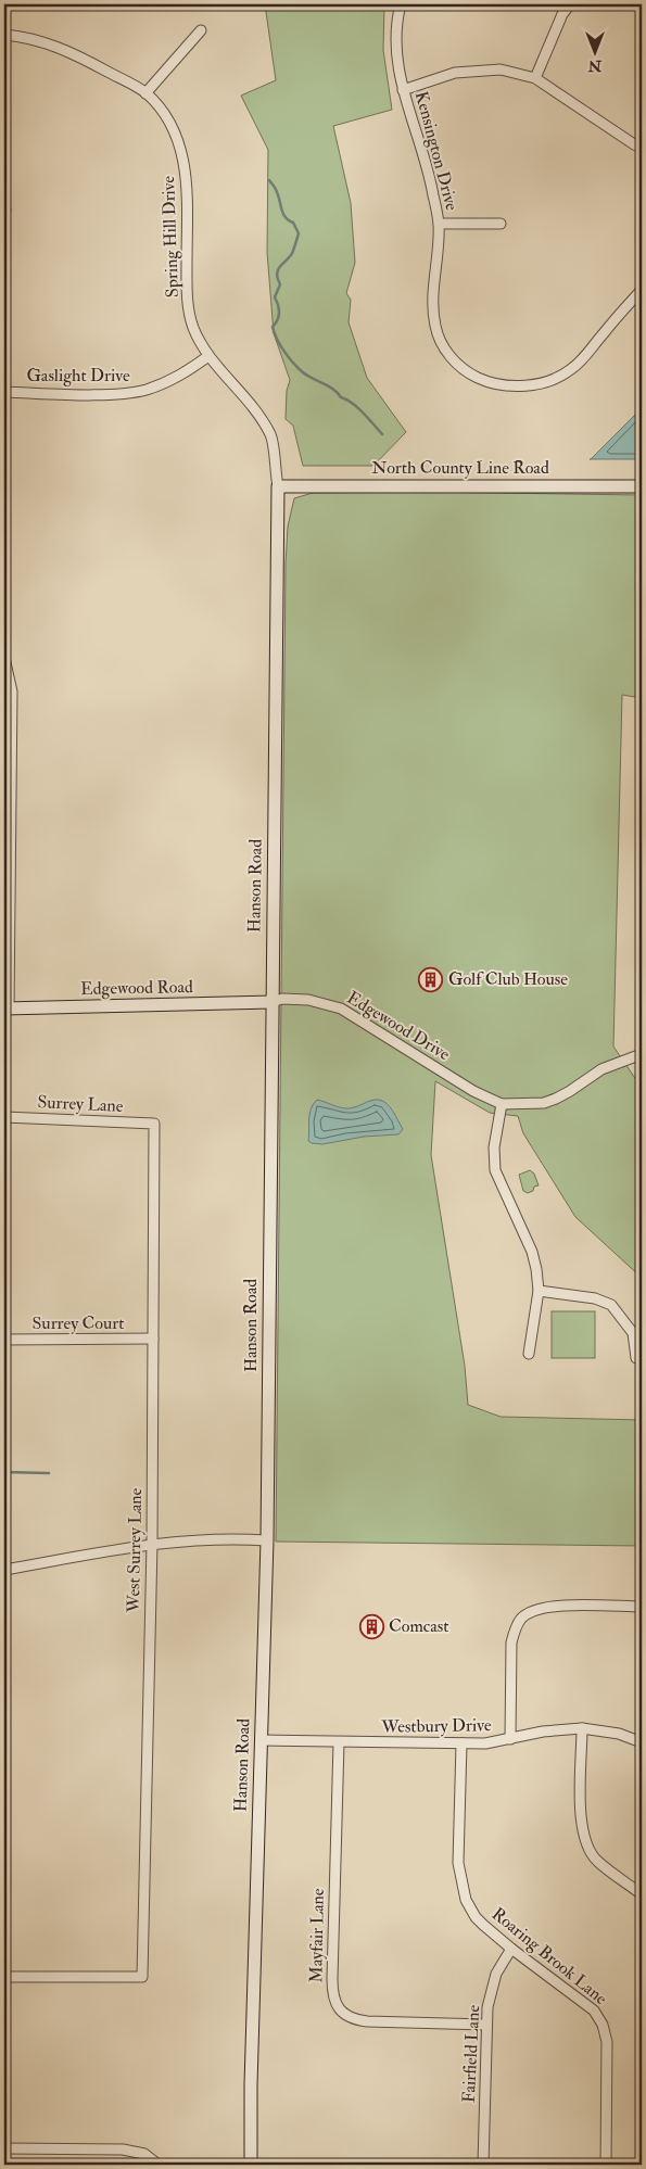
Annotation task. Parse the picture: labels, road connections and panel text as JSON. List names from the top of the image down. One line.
{"streets":{"street":["Kensington Drive","Spring Hill Drive","Gaslight Drive","North County Line Road","Hanson Road","Edgewood Road","Edgewood Drive","Surrey Lane","Surrey Court","West Surrey Lane","Westbury Drive","Mayfair Lane","Roaring Brook Lane","Fairfield Lane"]},"crossings":[["Spring Hill Drive","Gaslight Drive"],["Spring Hill Drive","North County Line Road"],["Spring Hill Drive","Hanson Road"],["North County Line Road","Hanson Road"],["Hanson Road","Edgewood Road"],["Hanson Road","Edgewood Drive"],["Hanson Road","Westbury Drive"],["Edgewood Road","Edgewood Drive"],["Surrey Lane","West Surrey Lane"],["Surrey Court","West Surrey Lane"],["Westbury Drive","Mayfair Lane"],["Westbury Drive","Roaring Brook Lane"],["Mayfair Lane","Fairfield Lane"],["Roaring Brook Lane","Fairfield Lane"]],"places":{"building":["Golf Club House","Comcast"]},"north":"bottom"}
